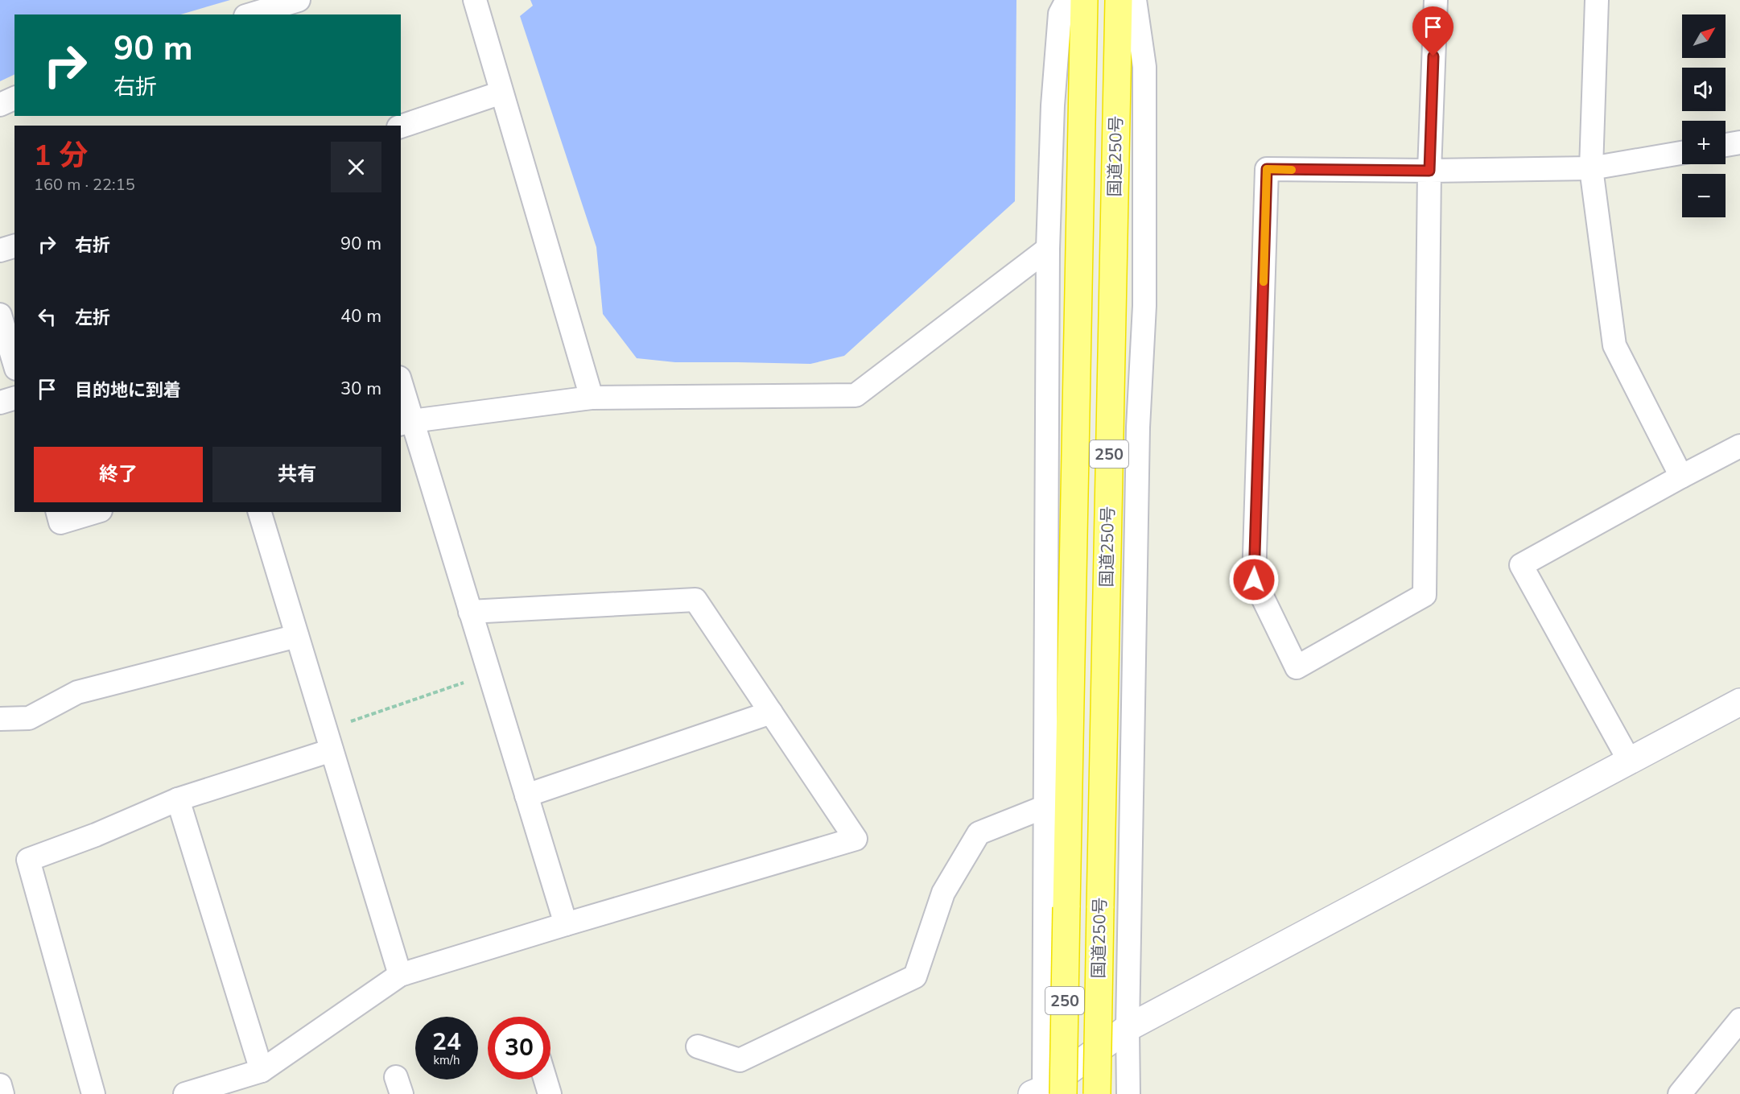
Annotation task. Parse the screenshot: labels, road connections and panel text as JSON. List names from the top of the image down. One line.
{"streets":{"highway":["国道250号","250"]},"north":"top right","page":{"map_buttons":["+","−"],"turn":["90 m","右折"],"heading":["1 分","160 m · 22:15"],"list":[{"name":"右折","value":"90 m"},{"name":"左折","value":"40 m"},{"name":"目的地に到着","value":"30 m"}],"buttons":["終了","共有"],"speed":"24 km/h","limit":"30"}}
